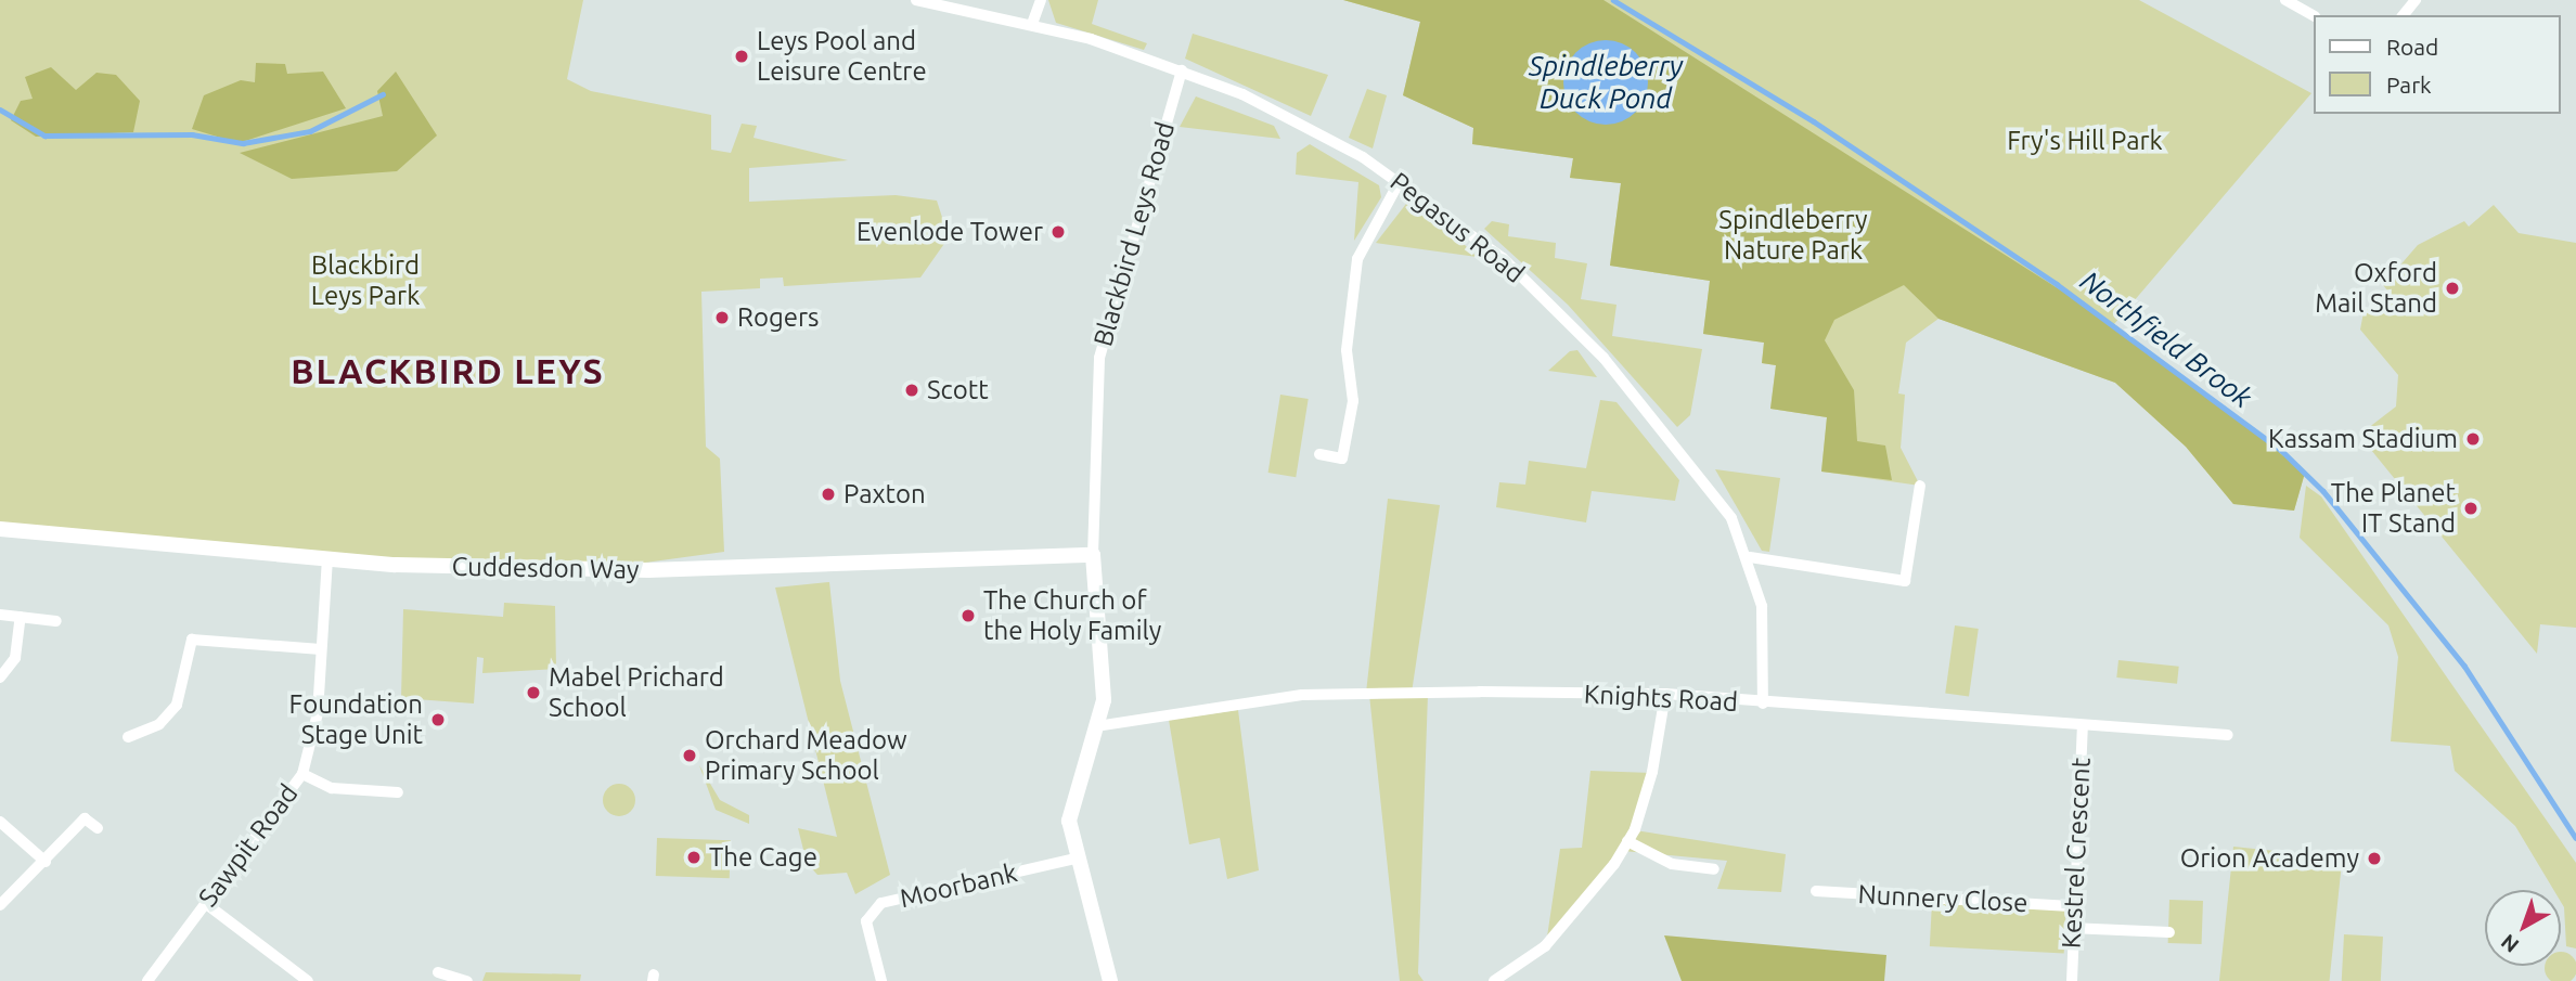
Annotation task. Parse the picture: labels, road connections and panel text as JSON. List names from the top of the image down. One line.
{"streets":{"street":["Pegasus Road","Blackbird Leys Road","Cuddesdon Way","Knights Road","Sawpit Road","Kestrel Crescent","Moorbank","Nunnery Close"]},"crossings":[["Pegasus Road","Blackbird Leys Road"],["Pegasus Road","Knights Road"],["Blackbird Leys Road","Cuddesdon Way"],["Blackbird Leys Road","Knights Road"],["Blackbird Leys Road","Moorbank"],["Cuddesdon Way","Sawpit Road"],["Knights Road","Kestrel Crescent"],["Kestrel Crescent","Nunnery Close"]],"districts":["BLACKBIRD LEYS"],"water":["Spindleberry Duck Pond","Northfield Brook"],"parks":["Fry's Hill Park","Spindleberry Nature Park","Blackbird Leys Park"],"places":["Leys Pool and Leisure Centre","Evenlode Tower","Oxford Mail Stand","Rogers","Scott","Kassam Stadium","Paxton","The Planet IT Stand","The Church of the Holy Family","Mabel Prichard School","Foundation Stage Unit","Orchard Meadow Primary School","The Cage","Orion Academy"],"legend":["Road","Park"],"north":"bottom left"}
